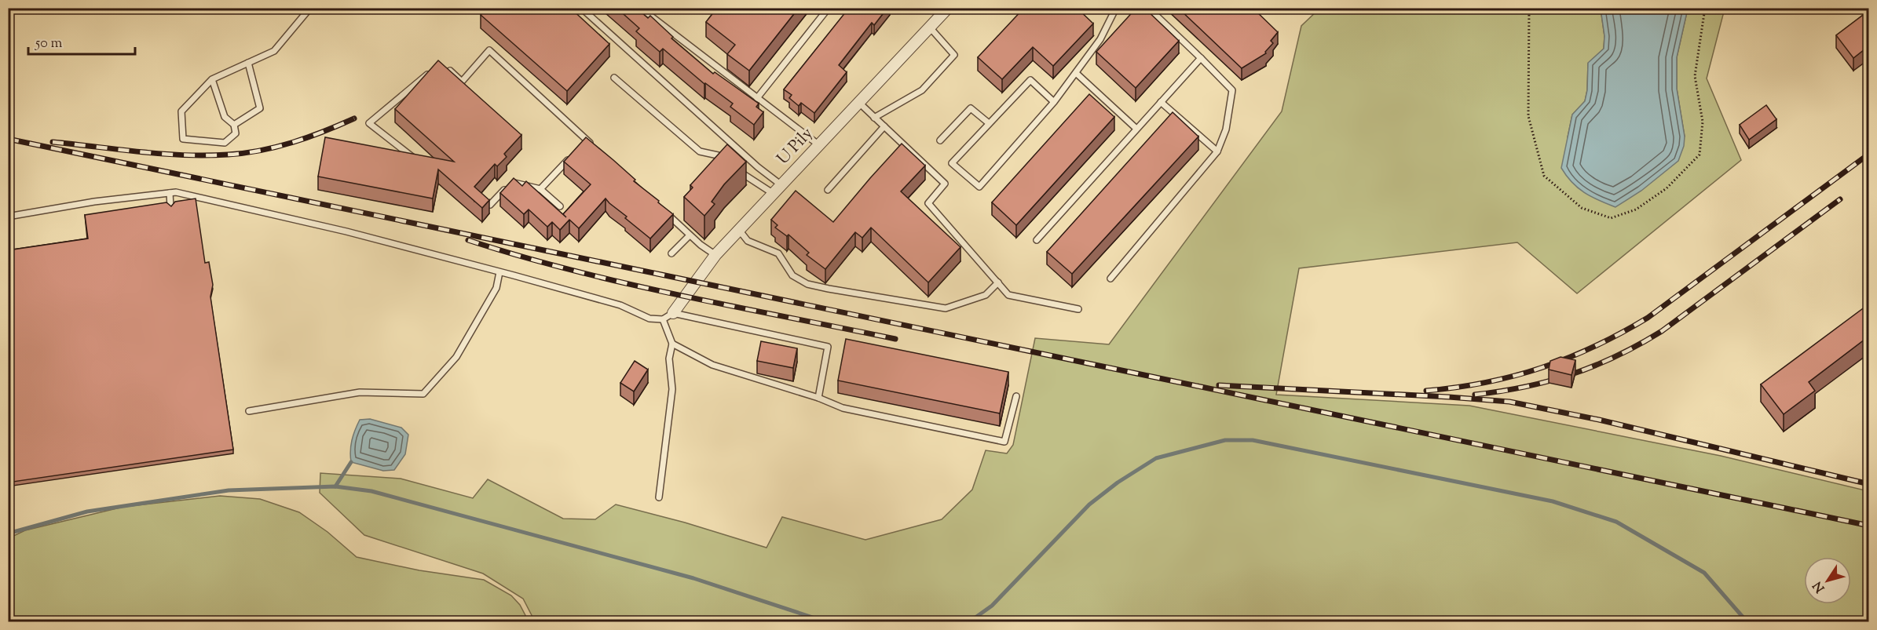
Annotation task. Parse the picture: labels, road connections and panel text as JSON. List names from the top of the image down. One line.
{"streets":{"street":["U Pily"]},"scale_bar":"50 m","north":"bottom left"}
